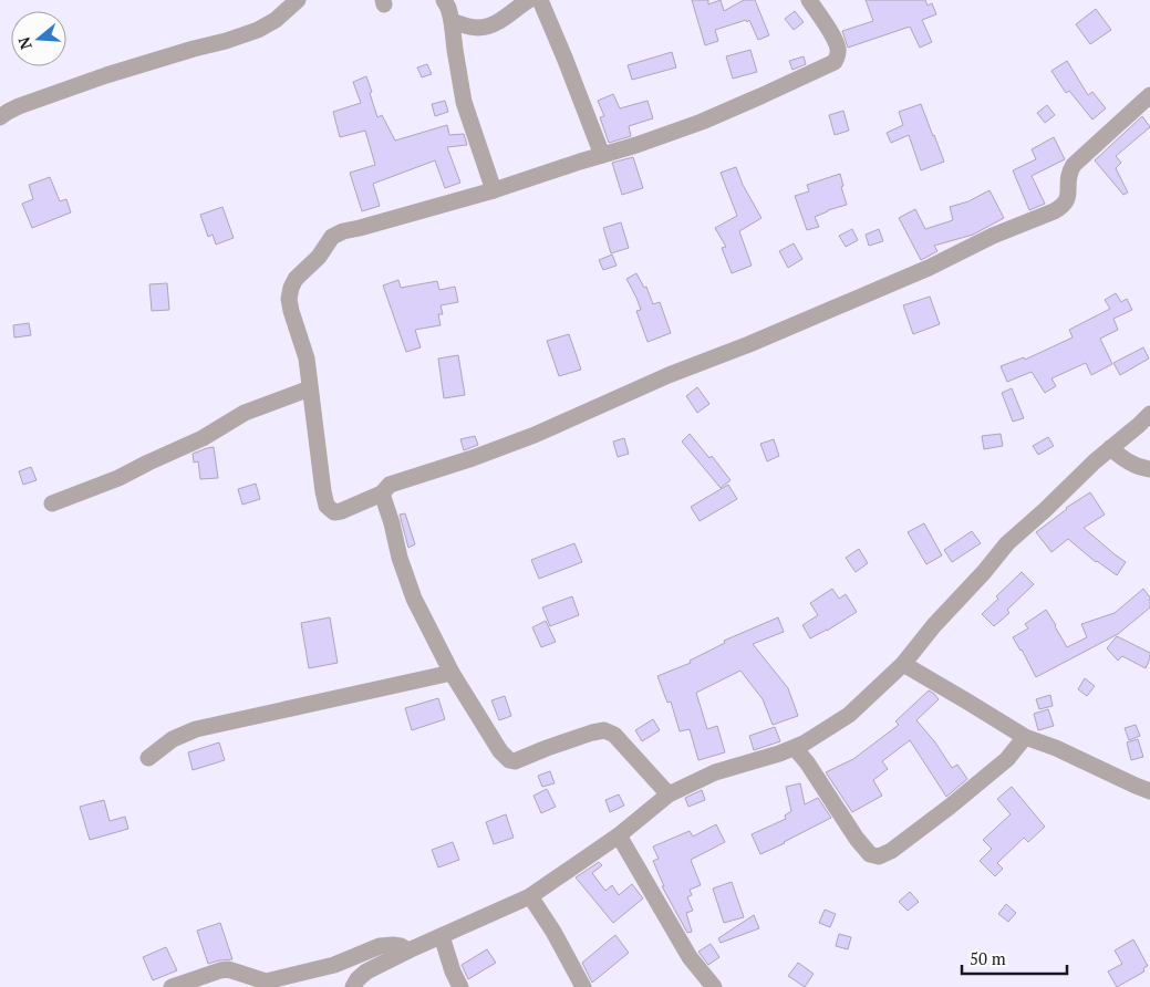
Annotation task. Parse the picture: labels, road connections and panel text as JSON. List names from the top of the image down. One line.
{"scale_bar":"50 m","north":"left"}
